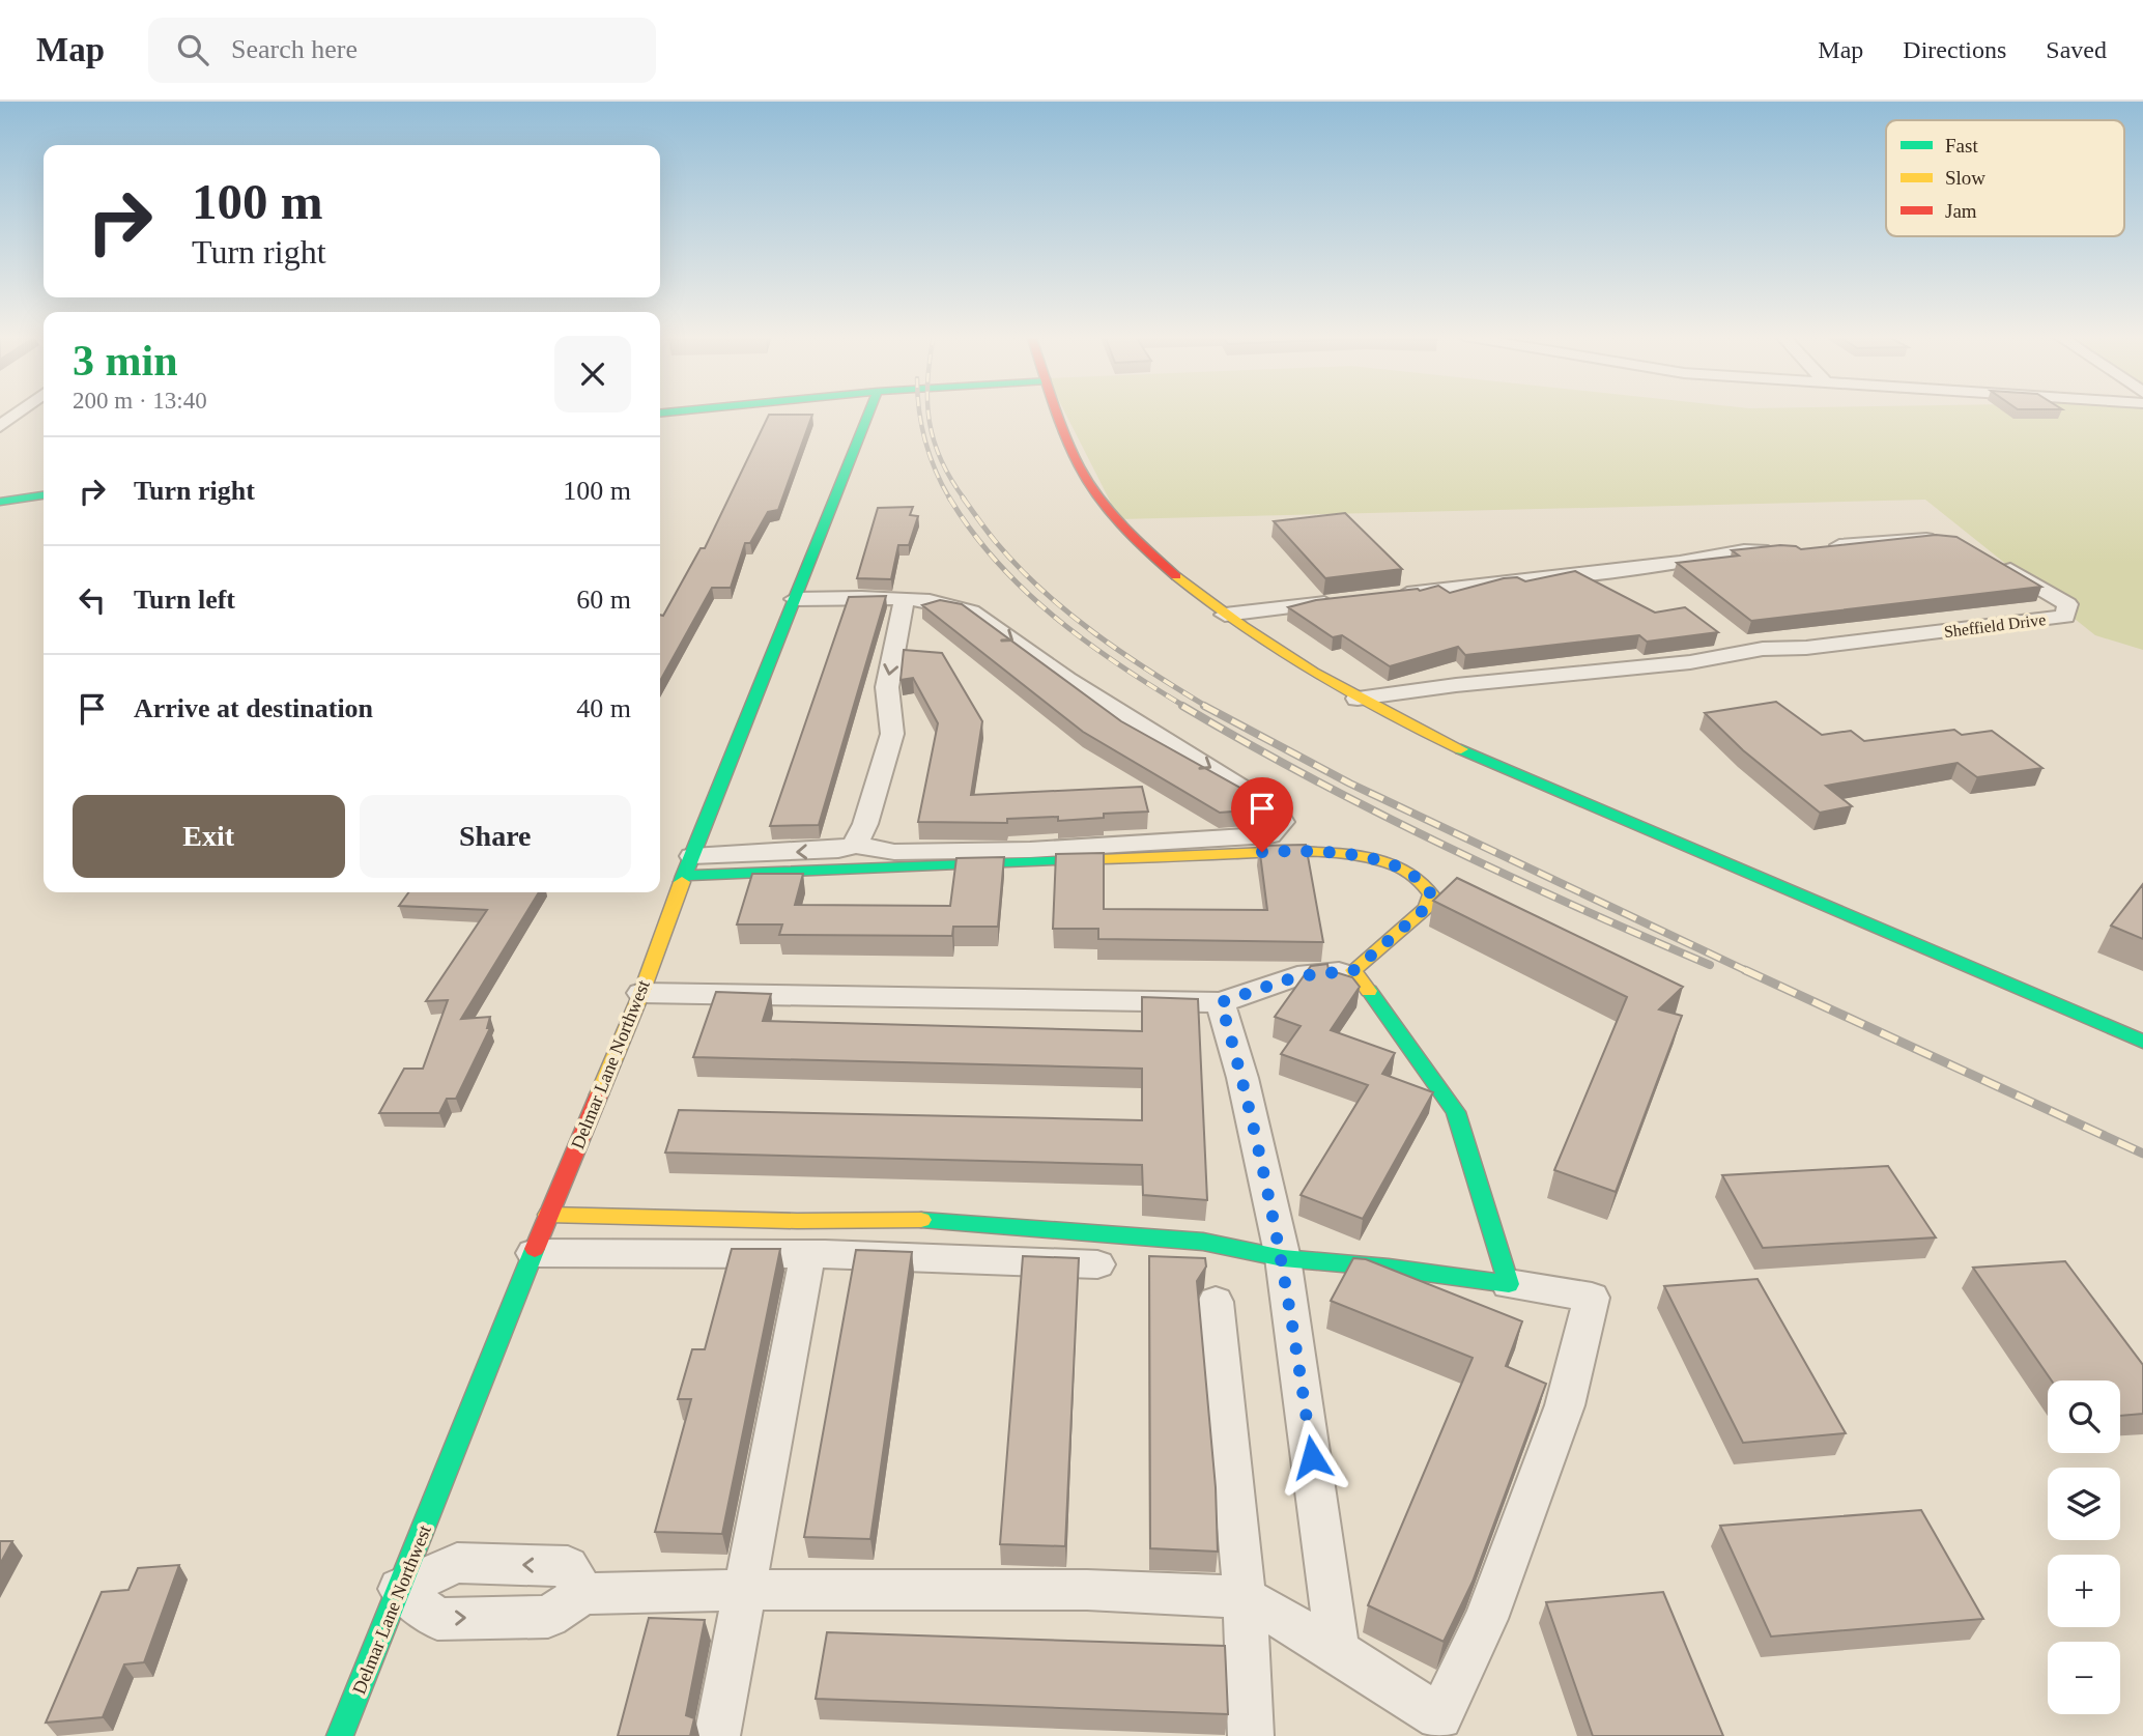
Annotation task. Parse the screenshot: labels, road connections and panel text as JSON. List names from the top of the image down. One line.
{"streets":{"street":["Sheffield Drive","Delmar Lane Northwest"]},"legend":["Fast","Slow","Jam"],"page":{"header":"Map","search":"Search here","nav":["Map","Directions","Saved"],"turn":["100 m","Turn right"],"heading":["3 min","200 m · 13:40"],"list":[{"name":"Turn right","value":"100 m"},{"name":"Turn left","value":"60 m"},{"name":"Arrive at destination","value":"40 m"}],"buttons":["Exit","Share"],"map_buttons":["+","−"]}}
